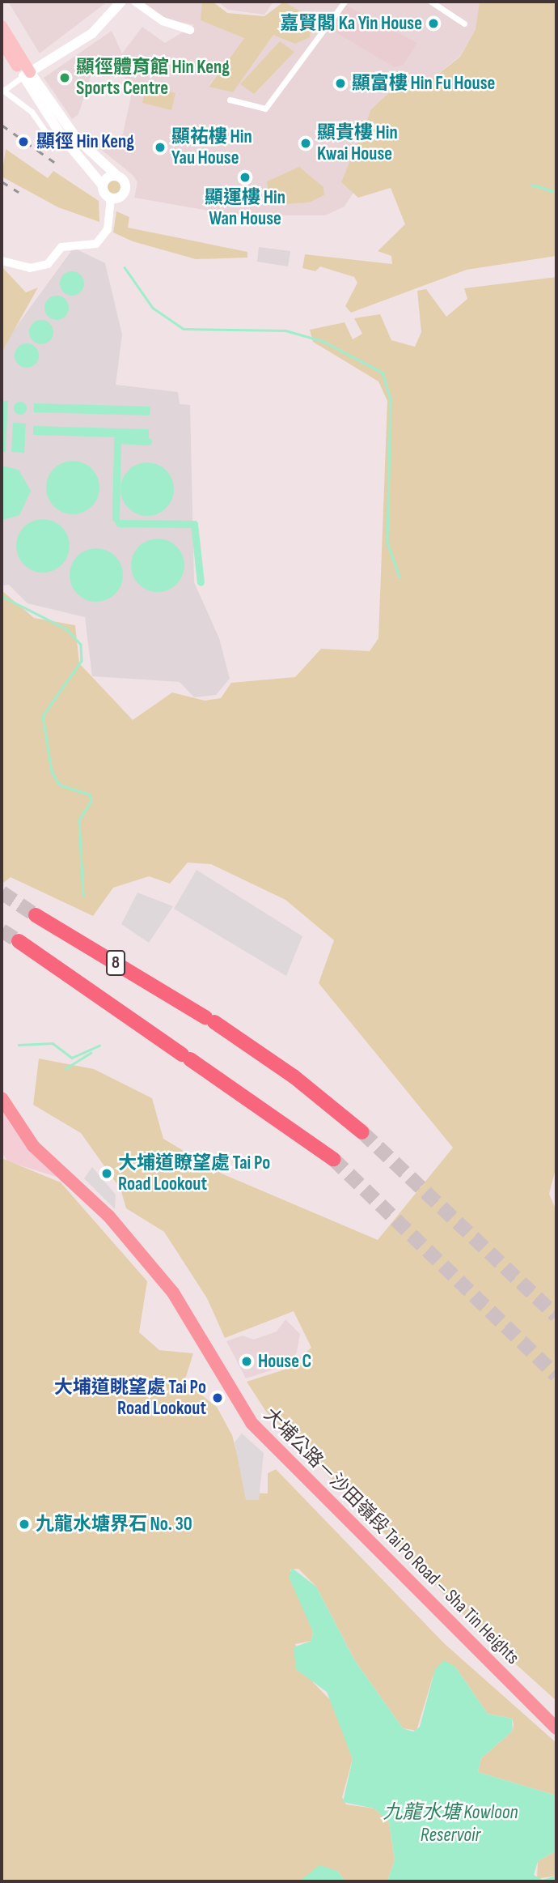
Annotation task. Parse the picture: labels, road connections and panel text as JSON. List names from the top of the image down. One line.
{"streets":{"highway":["8"],"main road":["大埔公路－沙田嶺段 Tai Po Road – Sha Tin Heights"]},"water":["九龍水塘 Kowloon Reservoir"],"places":["嘉賢閣 Ka Yin House","顯徑體育館 Hin Keng Sports Centre","顯富樓 Hin Fu House","顯徑 Hin Keng","顯貴樓 Hin Kwai House","顯祐樓 Hin Yau House","顯運樓 Hin Wan House","大埔道瞭望處 Tai Po Road Lookout","House C","大埔道眺望處 Tai Po Road Lookout","九龍水塘界石 No. 30"]}
